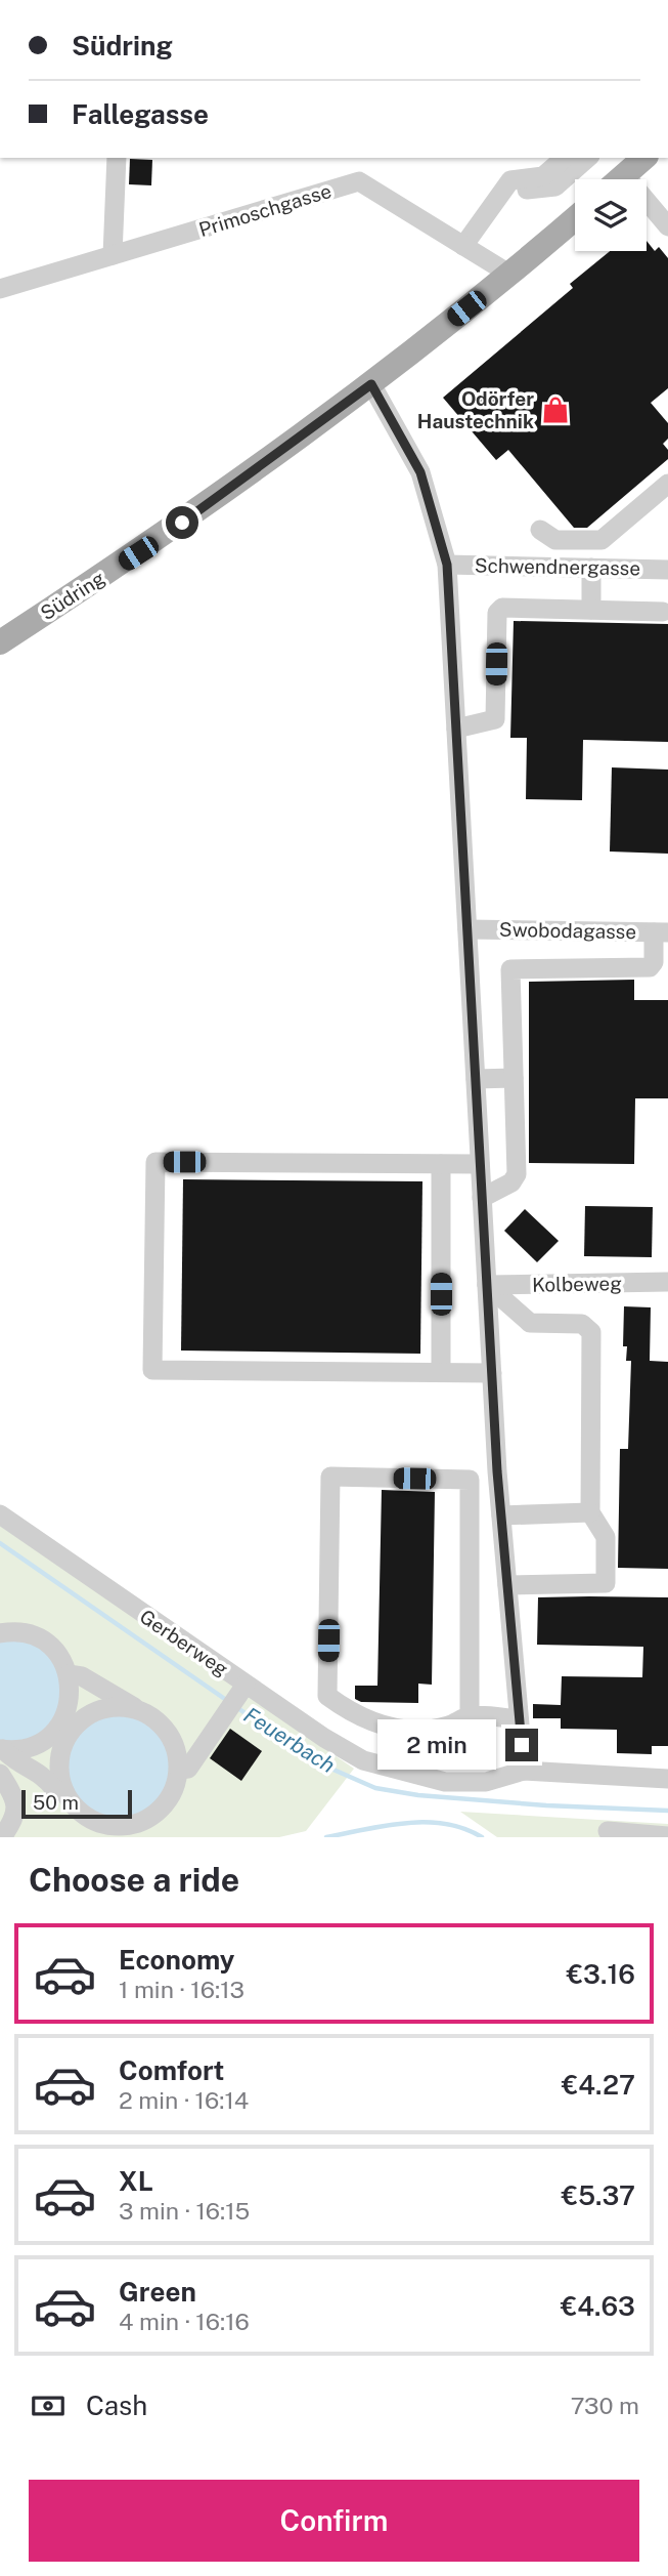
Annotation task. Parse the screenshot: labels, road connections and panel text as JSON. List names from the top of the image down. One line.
{"streets":{"main road":["Südring"],"street":["Primoschgasse","Schwendnergasse","Swobodagasse","Kolbeweg","Gerberweg"]},"crossings":[["Primoschgasse","Südring"]],"water":["Feuerbach"],"places":{"shop":["Odörfer Haustechnik"]},"scale_bar":"50 m","page":{"banner":["Südring","Fallegasse"],"bubble":"2 min","scale":"50 m","heading":"Choose a ride","list":[{"name":"Economy","note":"1 min · 16:13","value":"€3.16"},{"name":"Comfort","note":"2 min · 16:14","value":"€4.27"},{"name":"XL","note":"3 min · 16:15","value":"€5.37"},{"name":"Green","note":"4 min · 16:16","value":"€4.63"}],"pay":["Cash","730 m"],"buttons":"Confirm"}}
